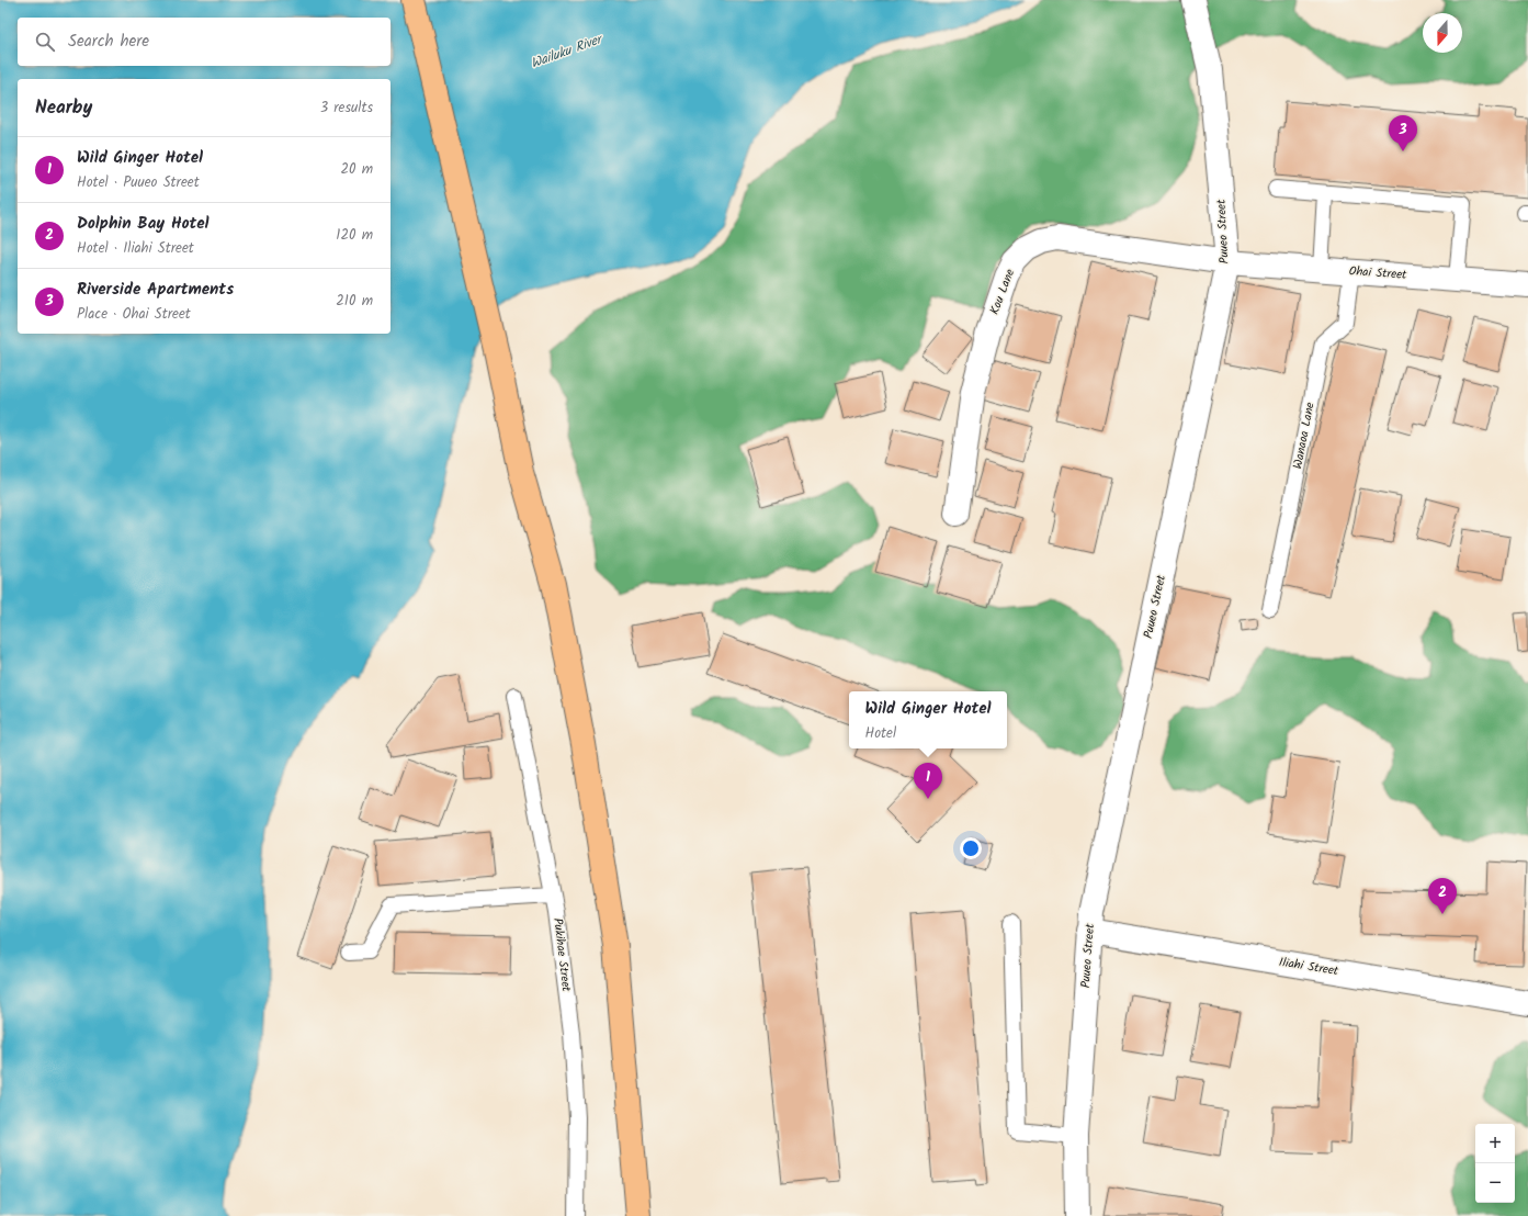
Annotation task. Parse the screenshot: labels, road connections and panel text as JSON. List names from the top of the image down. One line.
{"streets":{"street":["Puueo Street","Ohai Street","Kou Lane","Iliahi Street"],"lane":["Wanaoa Lane","Pukihae Street"]},"crossings":[["Puueo Street","Ohai Street"],["Puueo Street","Kou Lane"],["Puueo Street","Iliahi Street"],["Ohai Street","Kou Lane"],["Ohai Street","Wanaoa Lane"]],"water":["Wailuku River"],"north":"bottom","page":{"search":"Search here","heading":["Nearby","3 results"],"pins":["3","1","2"],"list":[{"mark":"1","name":"Wild Ginger Hotel","note":"Hotel · Puueo Street","value":"20 m"},{"mark":"2","name":"Dolphin Bay Hotel","note":"Hotel · Iliahi Street","value":"120 m"},{"mark":"3","name":"Riverside Apartments","note":"Place · Ohai Street","value":"210 m"}],"popup":["Wild Ginger Hotel","Hotel"],"map_buttons":["+","−"]}}
